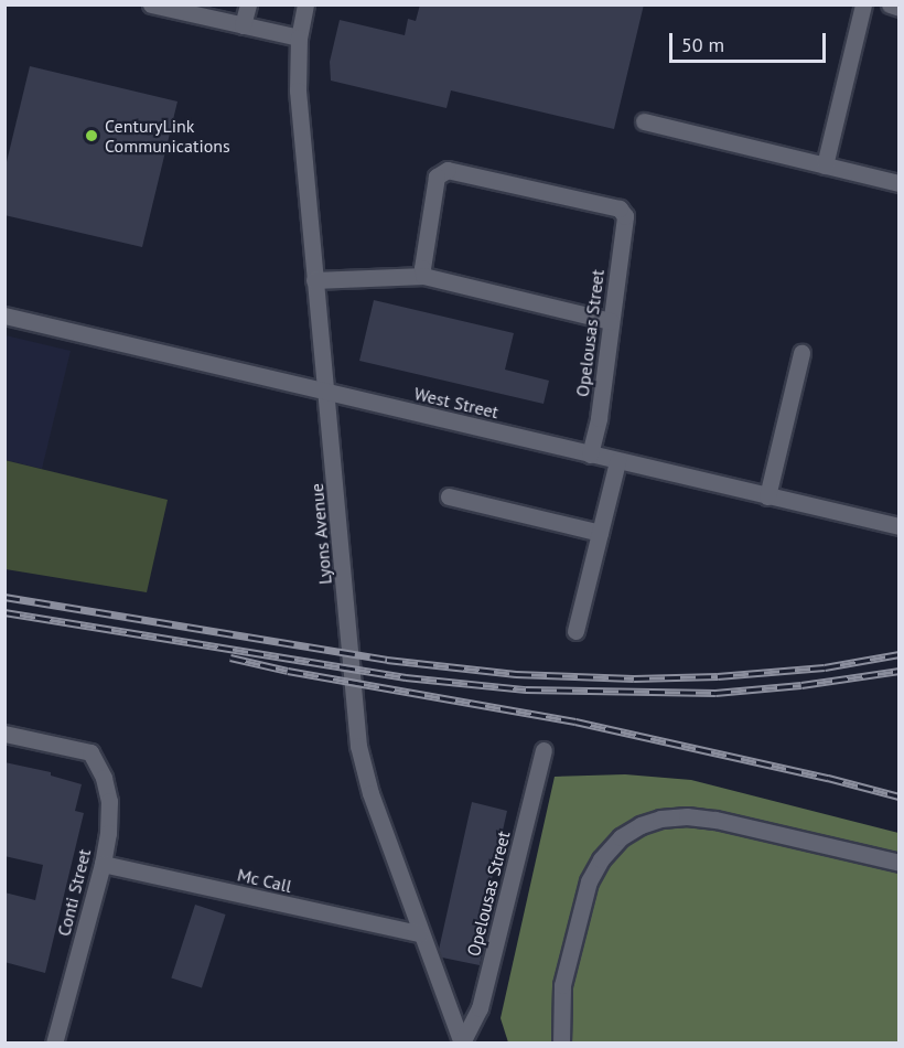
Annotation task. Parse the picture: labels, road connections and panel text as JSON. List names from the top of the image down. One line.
{"streets":{"street":["Opelousas Street","West Street","Lyons Avenue","Mc Call","Conti Street"]},"crossings":[["Opelousas Street","West Street"],["Opelousas Street","Lyons Avenue"],["West Street","Lyons Avenue"],["Lyons Avenue","Mc Call"],["Mc Call","Conti Street"]],"places":["CenturyLink Communications"],"scale_bar":"50 m"}
